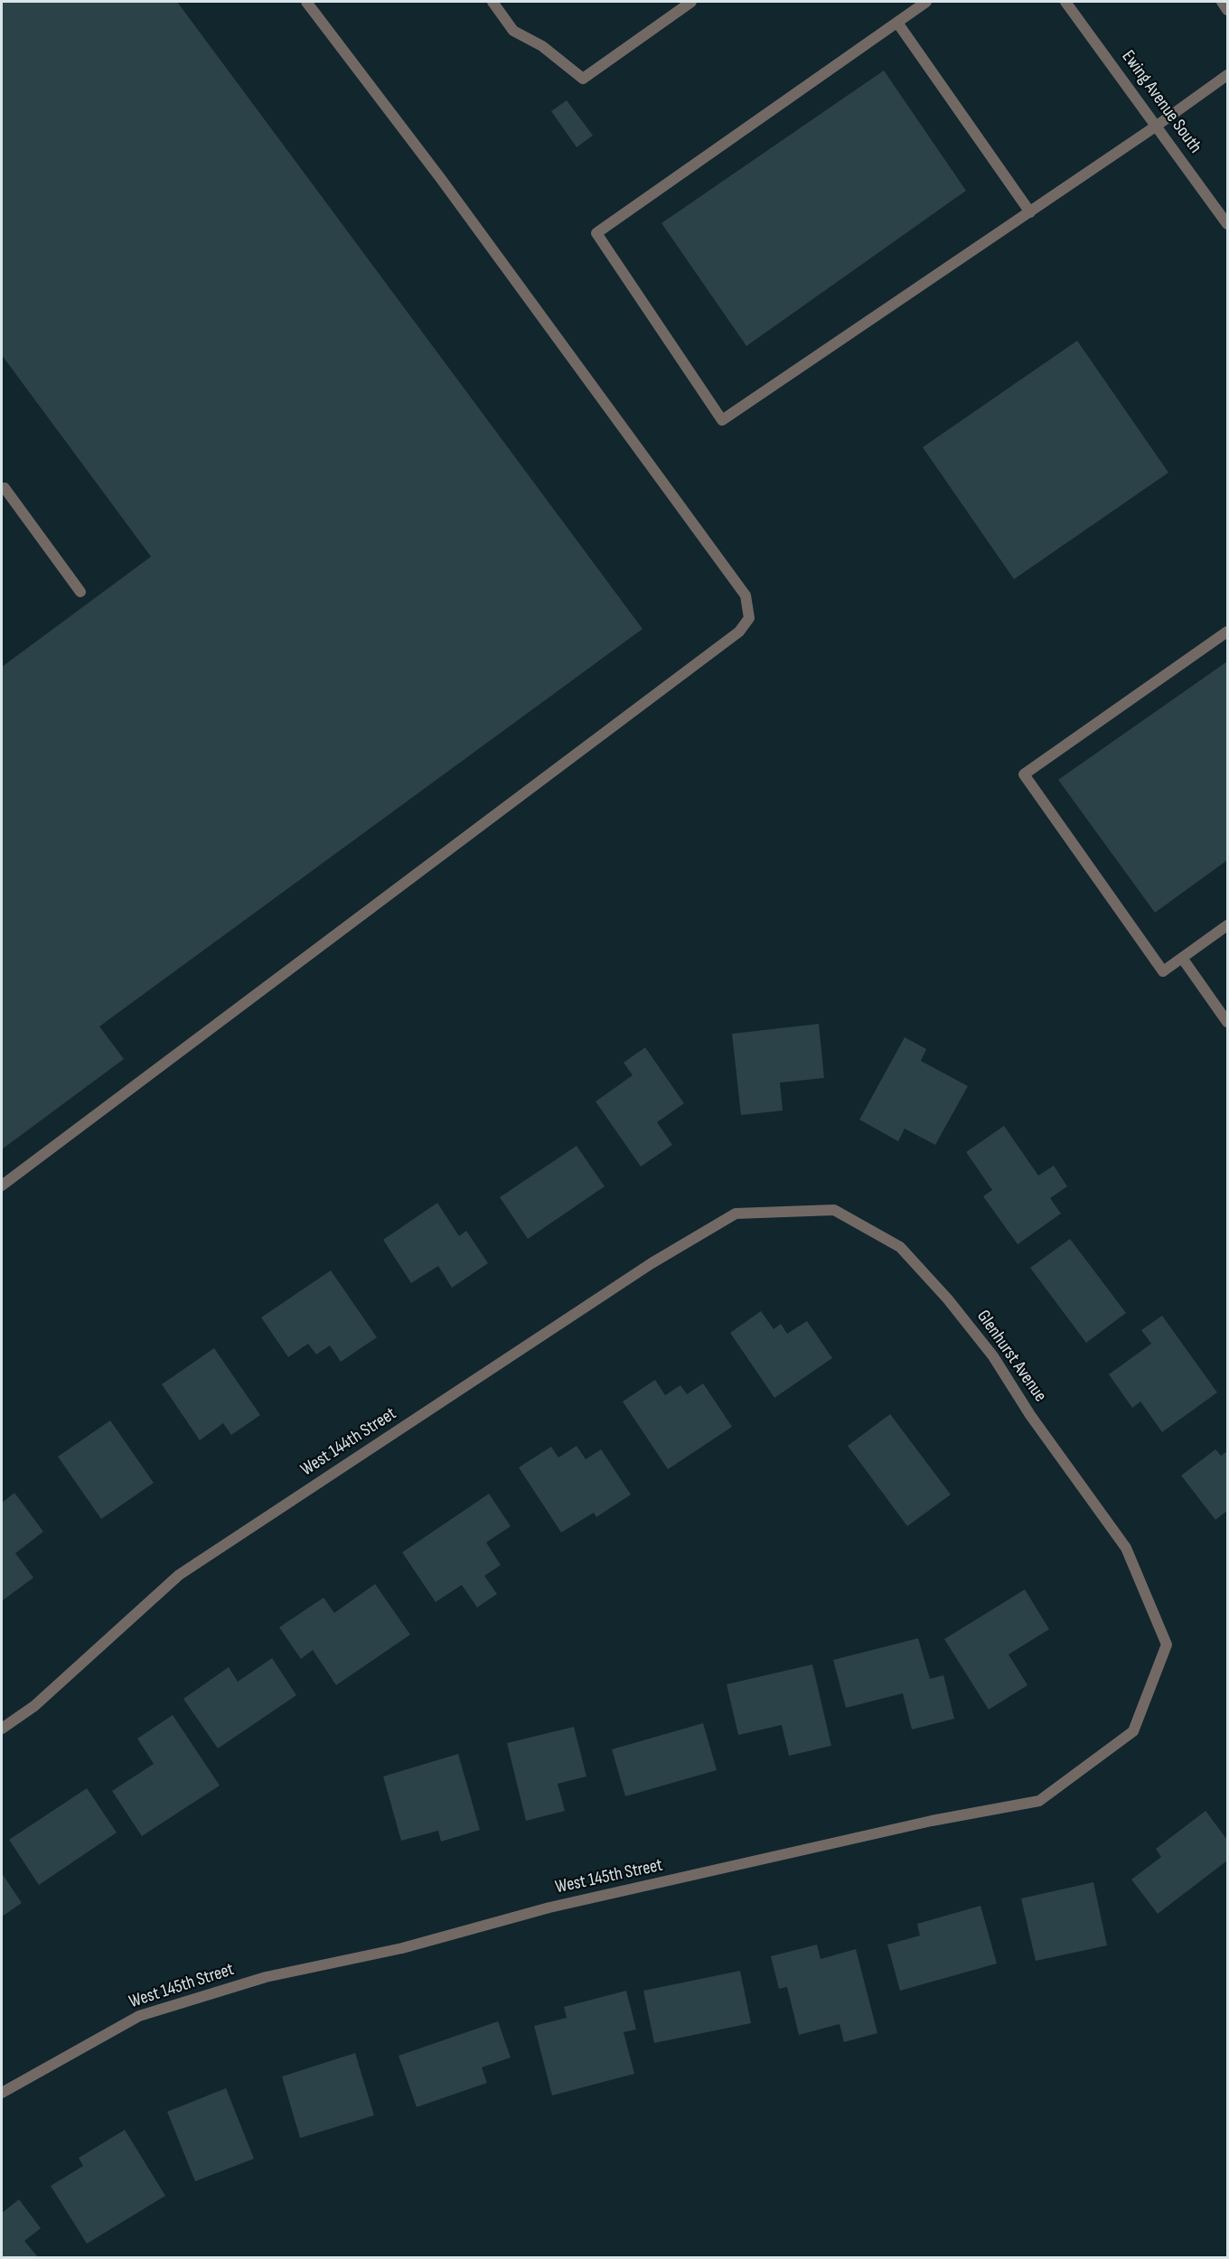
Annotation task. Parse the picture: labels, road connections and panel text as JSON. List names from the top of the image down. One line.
{"streets":{"street":["Ewing Avenue South","Glenhurst Avenue","West 144th Street","West 145th Street"]},"crossings":[["Glenhurst Avenue","West 144th Street"],["Glenhurst Avenue","West 145th Street"]]}
